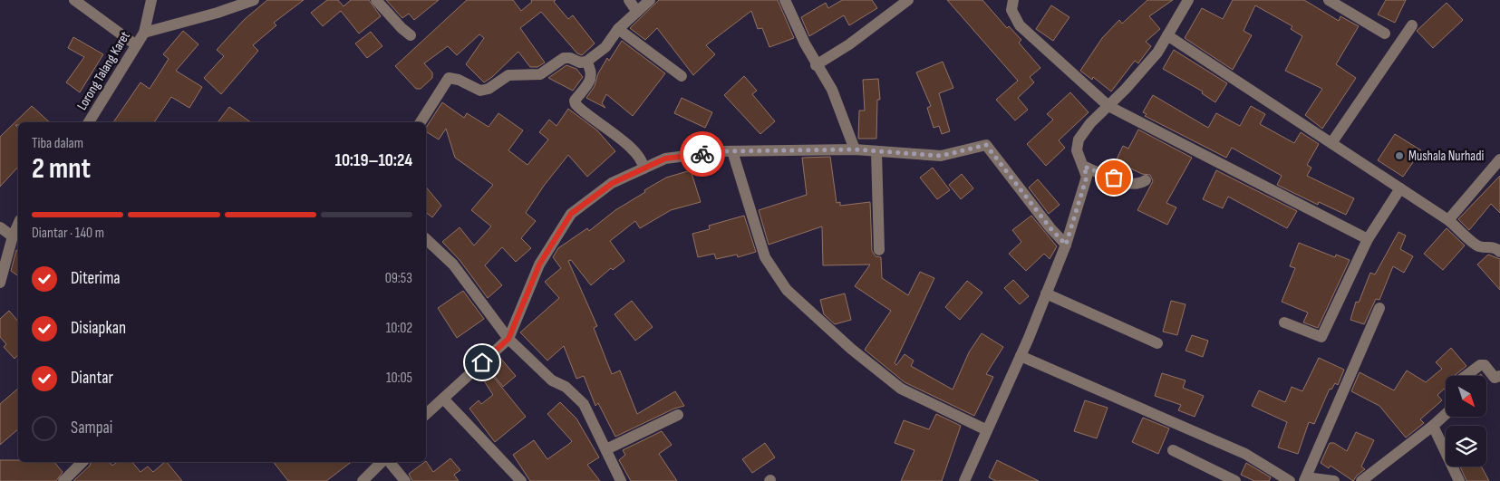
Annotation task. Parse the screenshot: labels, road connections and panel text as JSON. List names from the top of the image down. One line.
{"streets":{"street":["Lorong Talang Karet"]},"places":["Mushala Nurhadi"],"north":"bottom right","page":{"heading":["2 mnt","Tiba dalam","10:19–10:24"],"bar":"Diantar · 140 m","list":[["Diterima","09:53"],["Disiapkan","10:02"],["Diantar","10:05"],"Sampai"]}}
